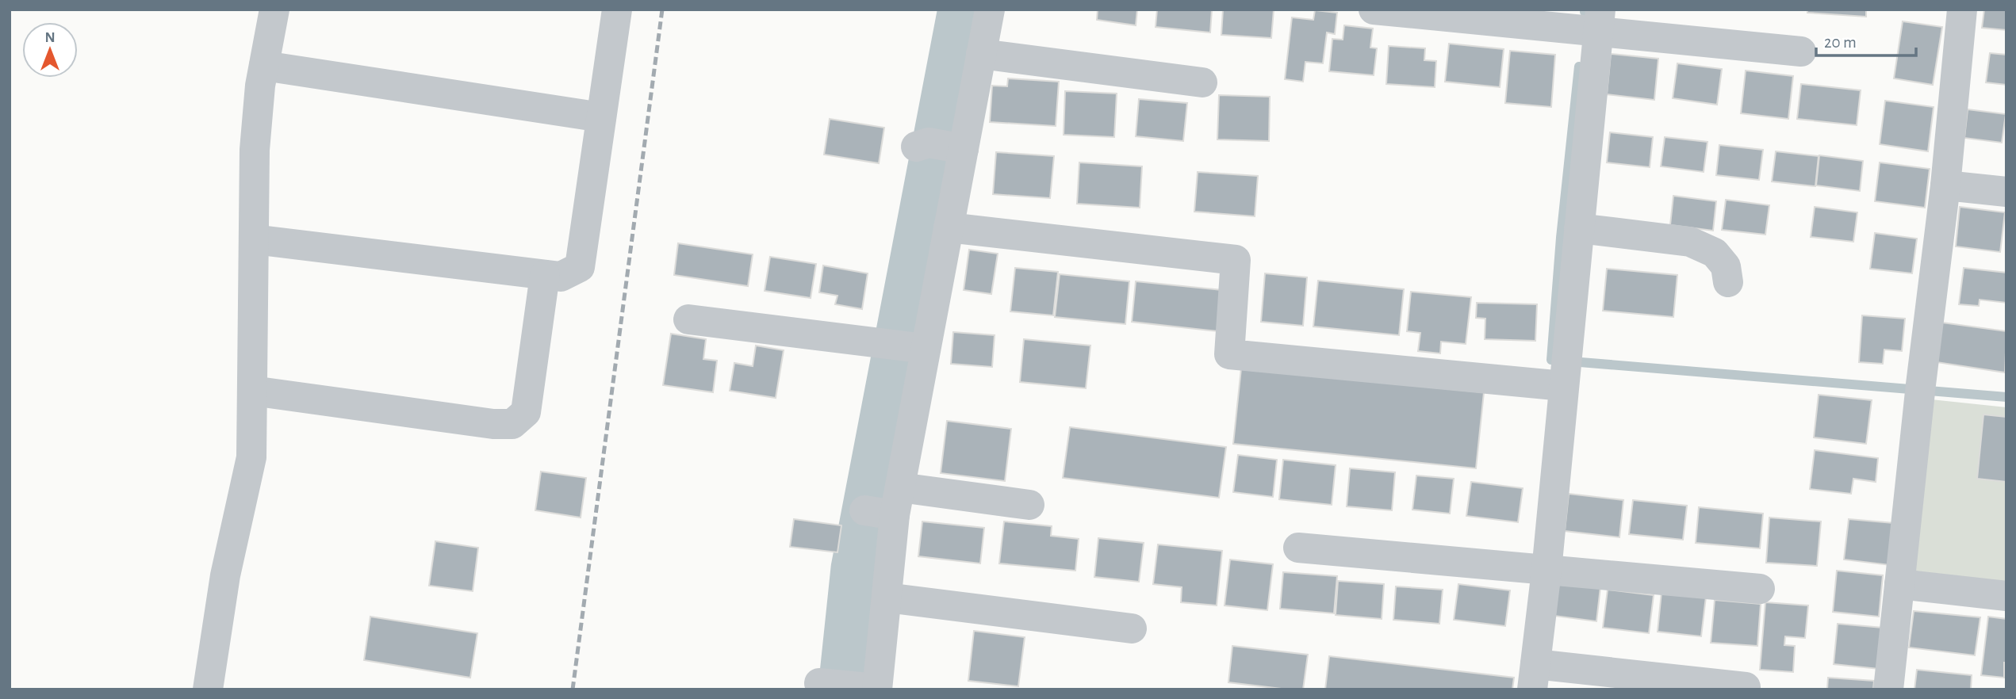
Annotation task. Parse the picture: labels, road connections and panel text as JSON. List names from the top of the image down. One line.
{"scale_bar":"20 m","north":"top"}
